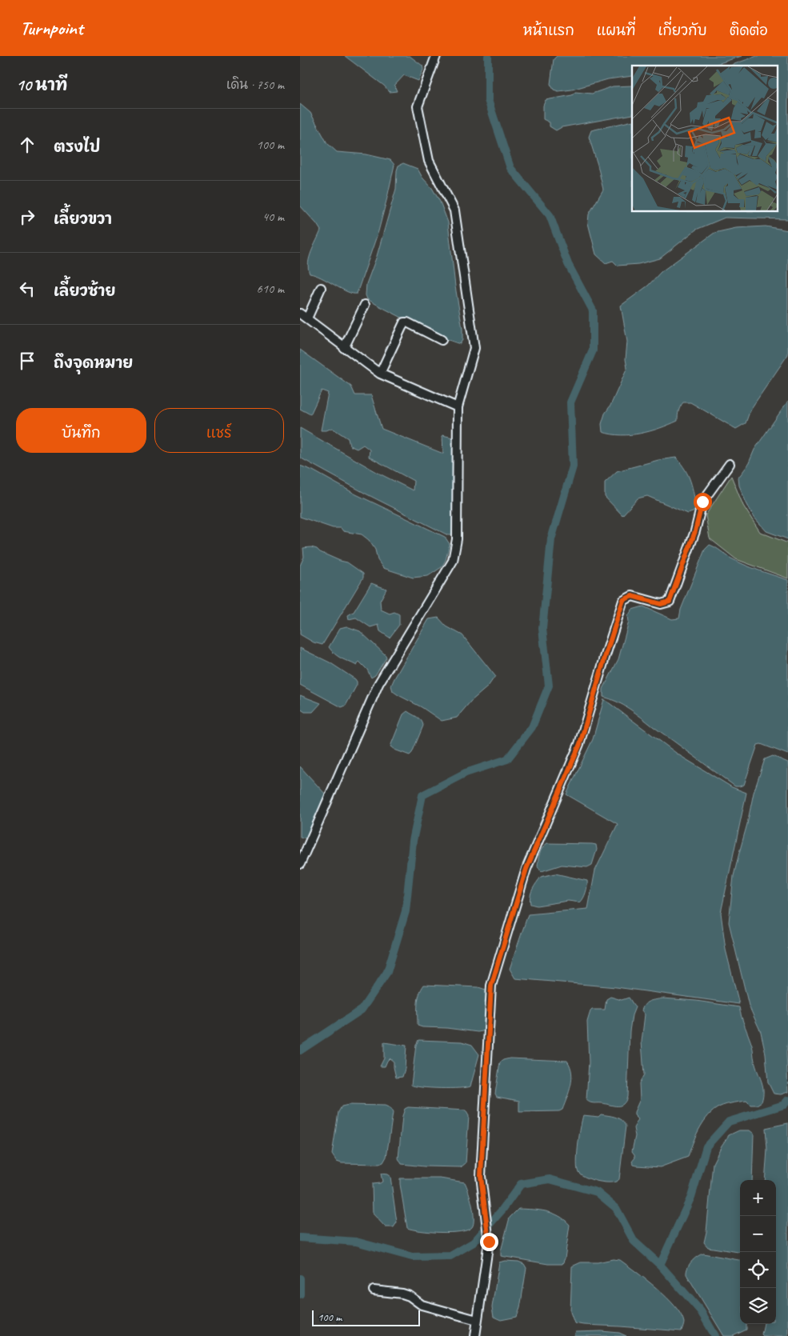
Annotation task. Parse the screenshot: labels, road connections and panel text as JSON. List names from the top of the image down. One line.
{"scale_bar":"100 m","page":{"header":"Turnpoint","nav":["หน้าแรก","แผนที่","เกี่ยวกับ","ติดต่อ"],"heading":["10 นาที","เดิน · 750 m"],"list":[["ตรงไป","100 m"],["เลี้ยวขวา","40 m"],["เลี้ยวซ้าย","610 m"],"ถึงจุดหมาย"],"buttons":["บันทึก","แชร์"],"map_buttons":["+","−"],"scale":"100 m"}}
